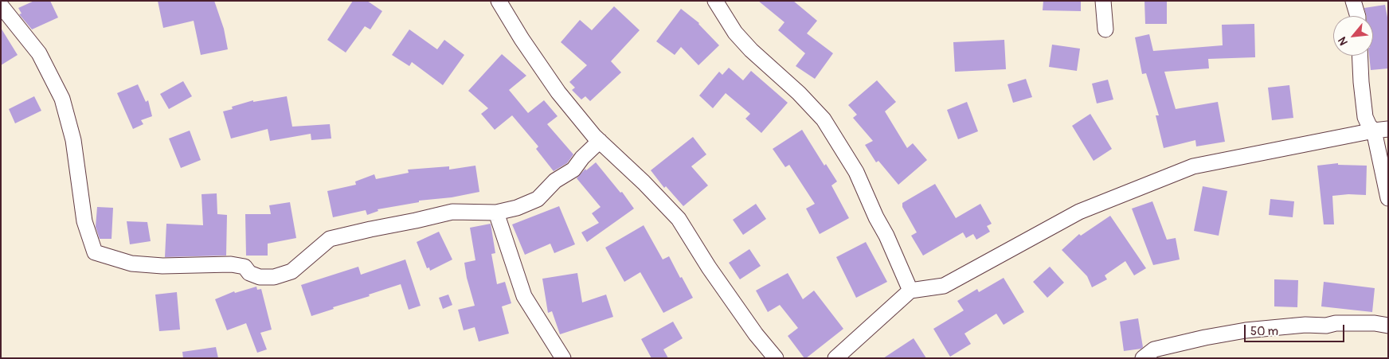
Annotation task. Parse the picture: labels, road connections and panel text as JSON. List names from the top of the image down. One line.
{"scale_bar":"50 m","north":"bottom left"}
